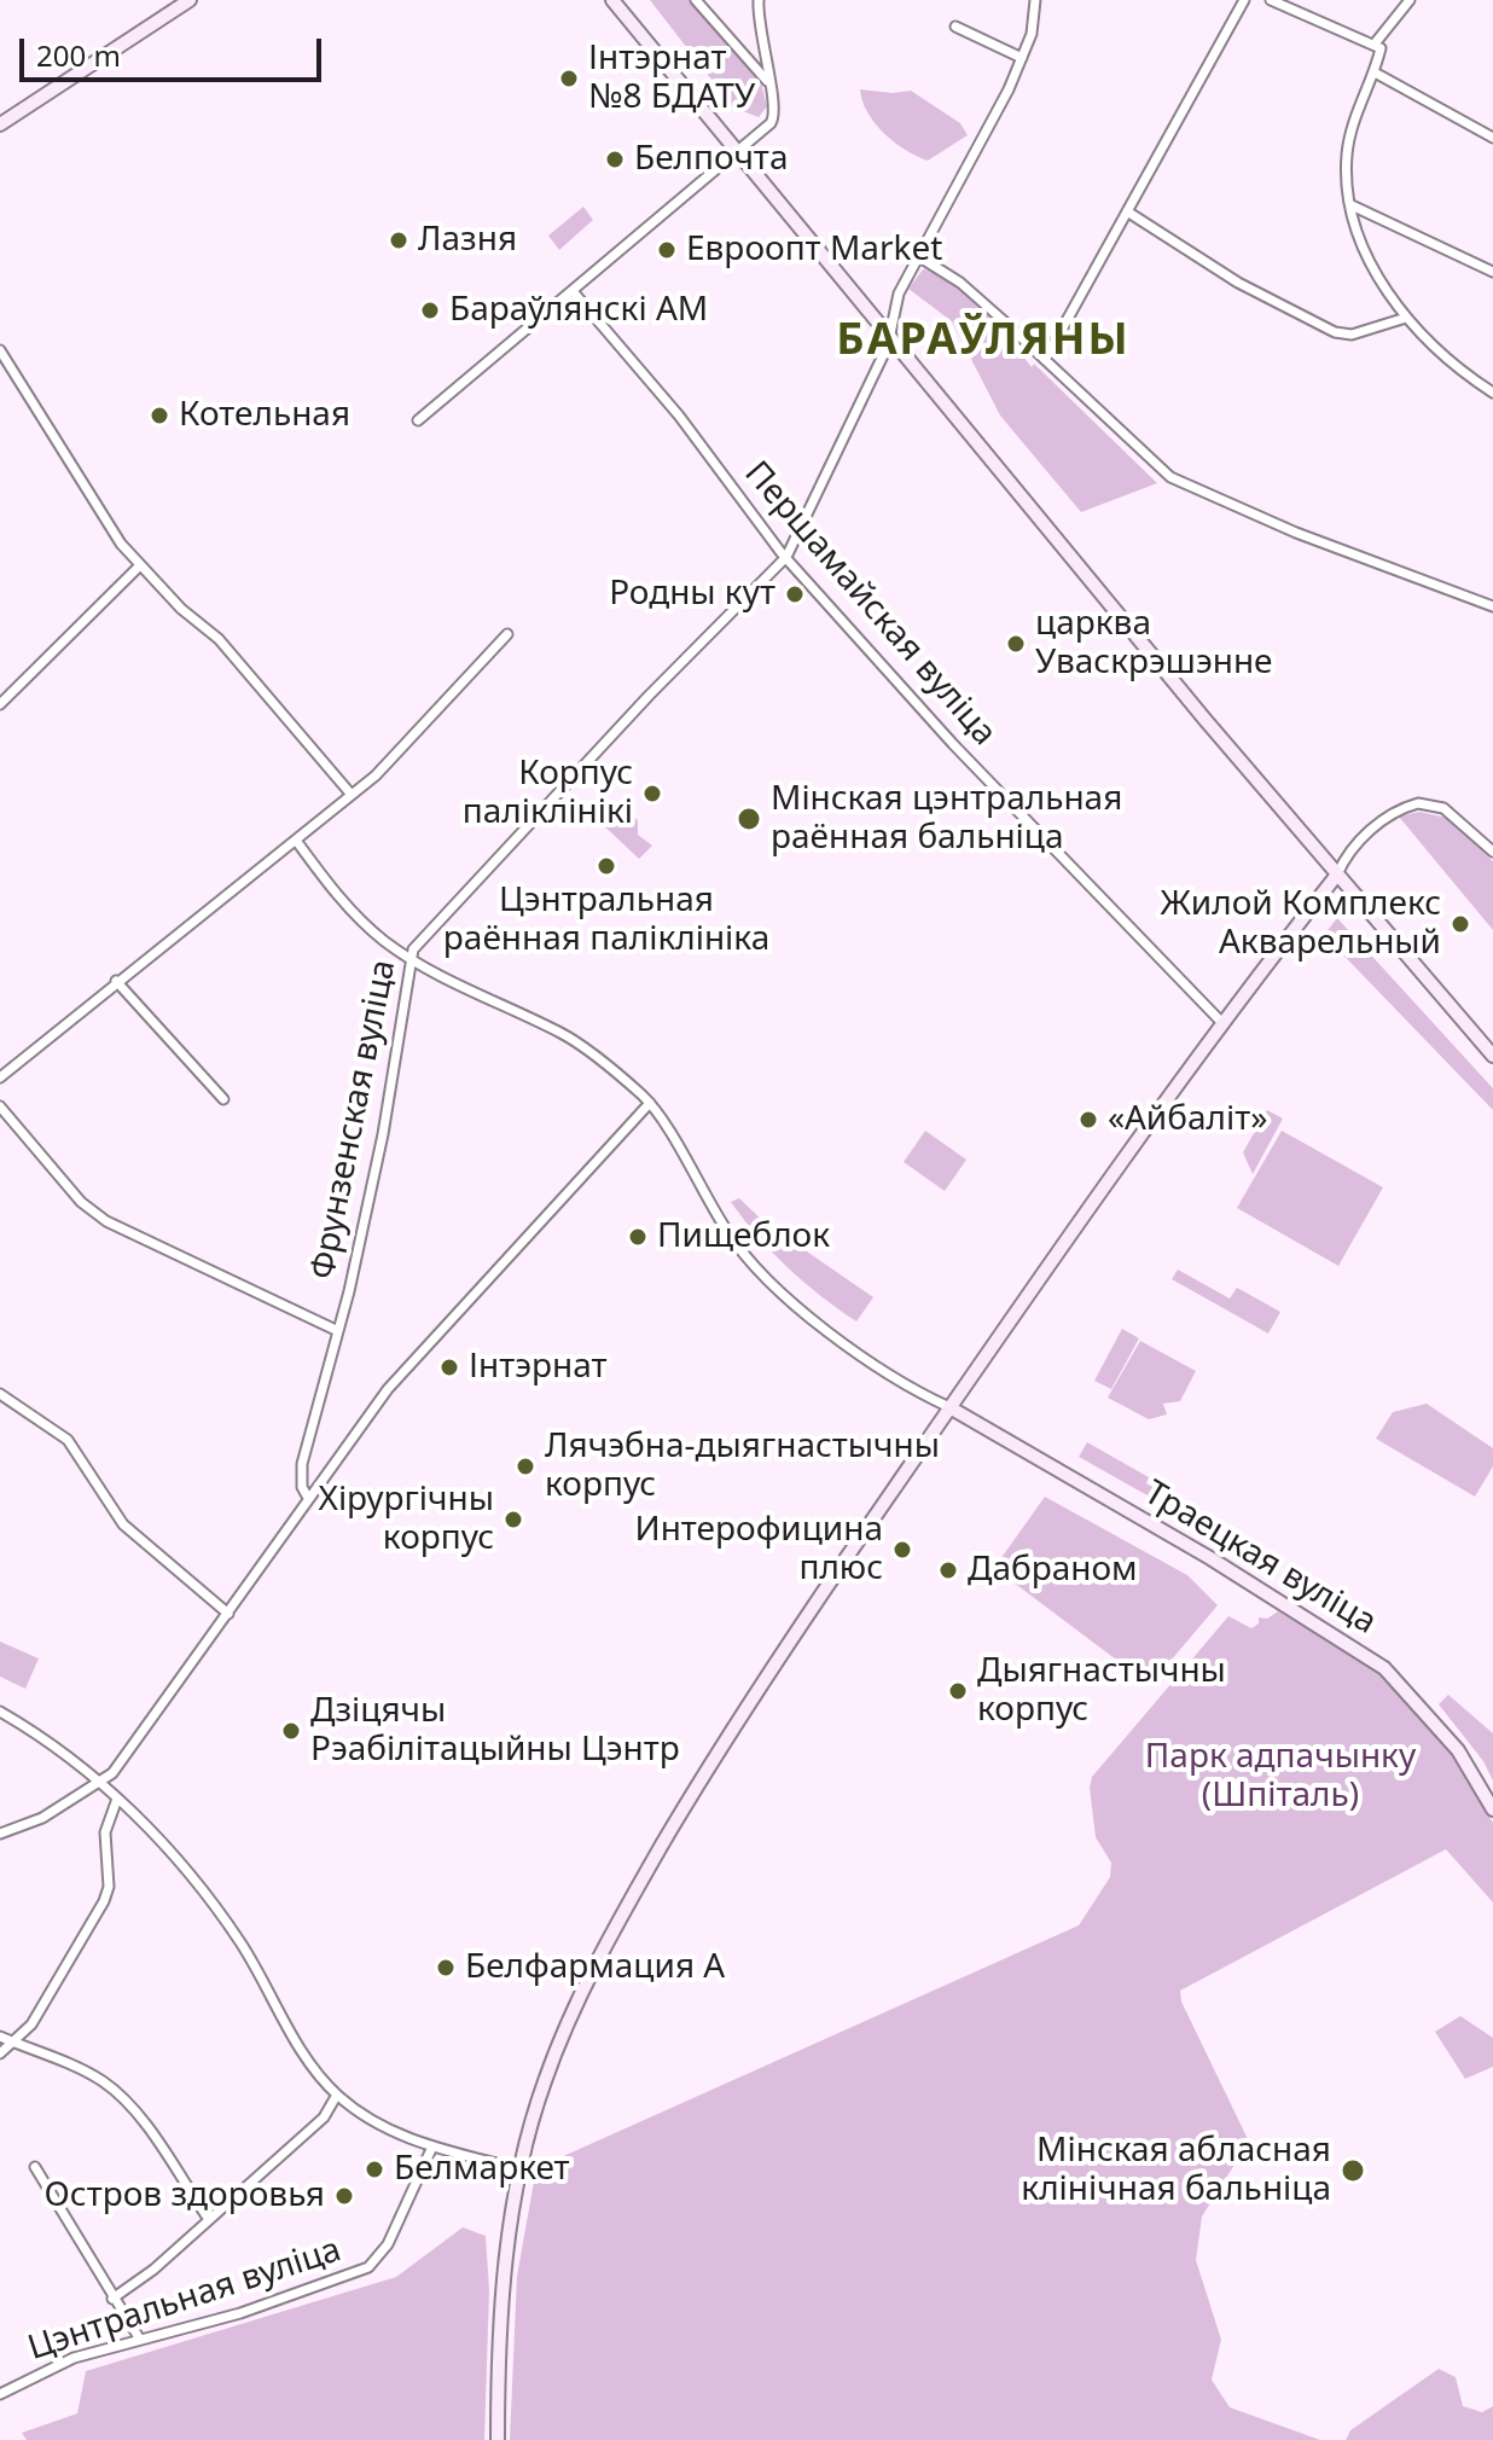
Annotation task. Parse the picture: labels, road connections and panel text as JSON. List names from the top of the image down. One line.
{"streets":{"main road":["Траецкая вуліца"],"street":["Першамайская вуліца","Фрунзенская вуліца","Цэнтральная вуліца"]},"crossings":[["Першамайская вуліца","Фрунзенская вуліца"]],"districts":["БАРАЎЛЯНЫ"],"parks":["Парк адпачынку (Шпіталь)"],"places":["Інтэрнат №8 БДАТУ","Белпочта","Лазня","Евроопт Market","Бараўлянскі АМ","Котельная","Родны кут","царква Уваскрэшэнне","Корпус паліклінікі","Мінская цэнтральная раённая бальніца","Цэнтральная раённая паліклініка","Жилой Комплекс Акварельный","«Айбаліт»","Пищеблок","Інтэрнат","Лячэбна-дыягнастычны корпус","Хірургічны корпус","Интерофицина плюс","Дабраном","Дыягнастычны корпус","Дзіцячы Рэабілітацыйны Цэнтр","Белфармация А","Белмаркет","Мінская абласная клінічная бальніца","Остров здоровья"],"scale_bar":"200 m"}
